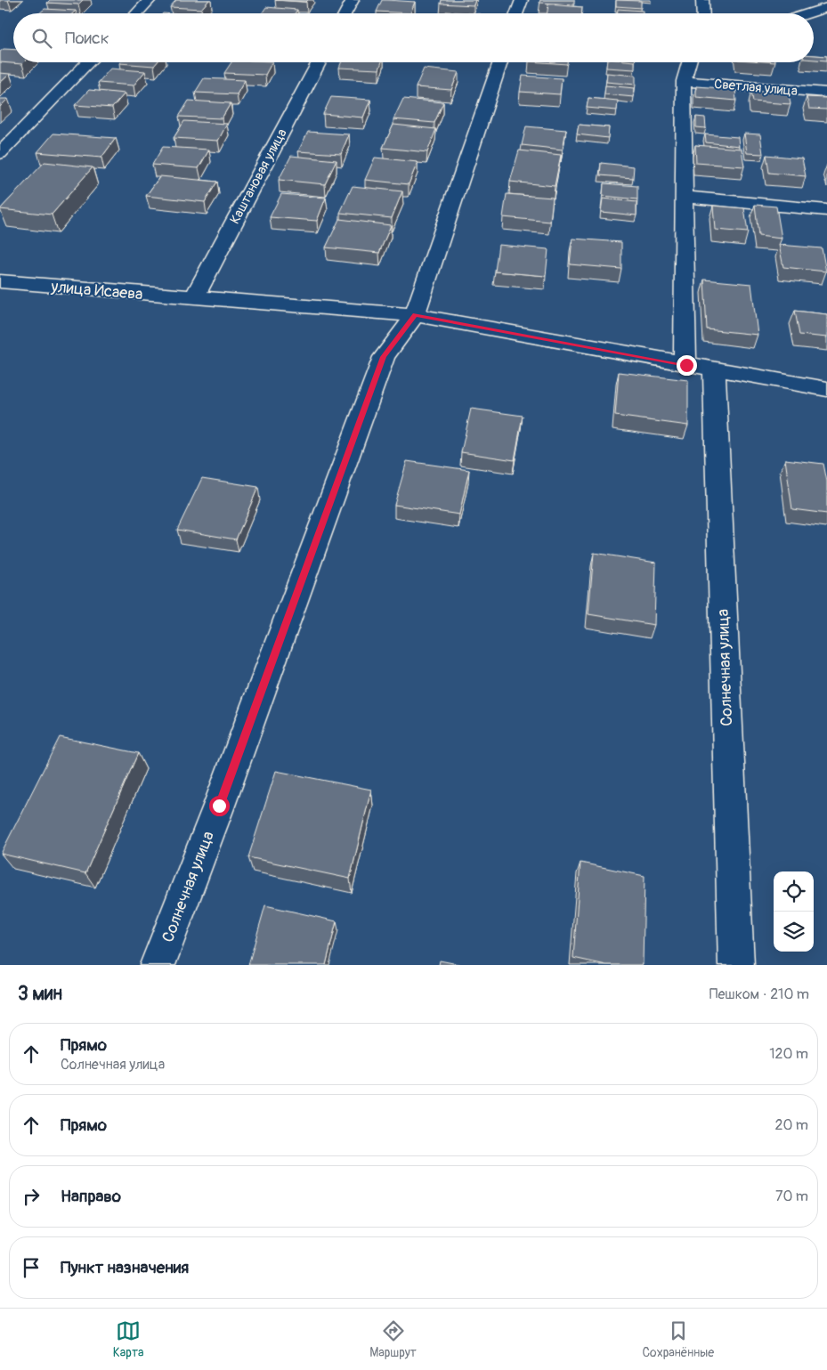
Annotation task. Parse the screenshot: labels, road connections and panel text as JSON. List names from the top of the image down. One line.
{"streets":{"street":["Светлая улица","Каштановая улица","улица Исаева","Солнечная улица"]},"crossings":[["Каштановая улица","улица Исаева"],["улица Исаева","Солнечная улица"]],"page":{"search":"Поиск","heading":["3 мин","Пешком · 210 m"],"list":[["Прямо","Солнечная улица","120 m"],["Прямо","20 m"],["Направо","70 m"],"Пункт назначения"],"nav":["Карта","Маршрут","Сохранённые"]}}
